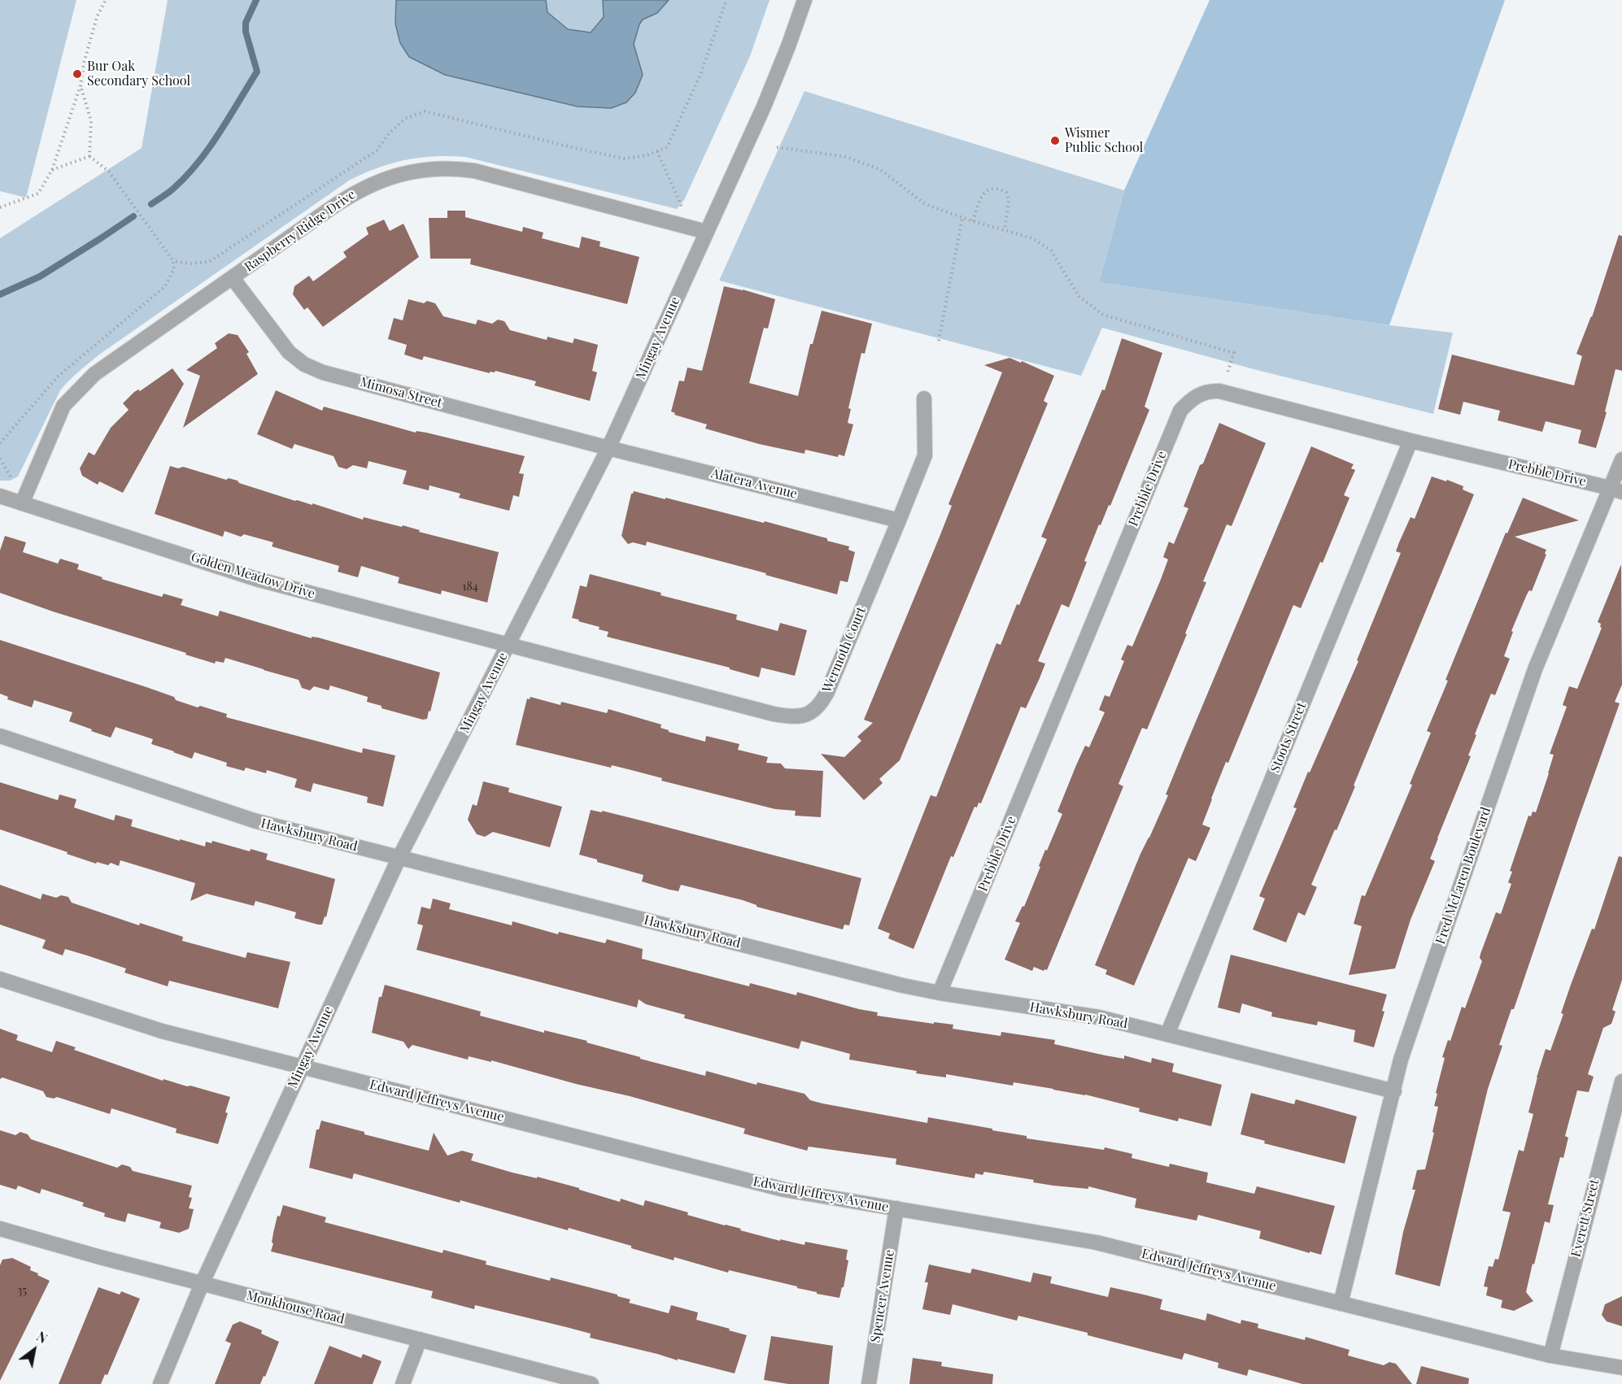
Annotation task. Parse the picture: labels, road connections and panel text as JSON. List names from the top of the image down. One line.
{"streets":{"street":["Raspberry Ridge Drive","Mingay Avenue","Mimosa Street","Prebble Drive","Alatera Avenue","Golden Meadow Drive","Wermoth Court","Stoots Street","Hawksbury Road","Fred McLaren Boulevard","Edward Jeffreys Avenue","Everett Street","Spencer Avenue","Monkhouse Road"]},"crossings":[["Raspberry Ridge Drive","Mingay Avenue"],["Raspberry Ridge Drive","Mimosa Street"],["Raspberry Ridge Drive","Golden Meadow Drive"],["Mingay Avenue","Mimosa Street"],["Mingay Avenue","Alatera Avenue"],["Mingay Avenue","Golden Meadow Drive"],["Mingay Avenue","Wermoth Court"],["Mingay Avenue","Hawksbury Road"],["Mingay Avenue","Edward Jeffreys Avenue"],["Mingay Avenue","Monkhouse Road"],["Mimosa Street","Alatera Avenue"],["Prebble Drive","Stoots Street"],["Prebble Drive","Hawksbury Road"],["Prebble Drive","Fred McLaren Boulevard"],["Alatera Avenue","Wermoth Court"],["Golden Meadow Drive","Wermoth Court"],["Stoots Street","Hawksbury Road"],["Hawksbury Road","Fred McLaren Boulevard"],["Fred McLaren Boulevard","Edward Jeffreys Avenue"],["Edward Jeffreys Avenue","Everett Street"],["Edward Jeffreys Avenue","Spencer Avenue"]],"places":["Bur Oak Secondary School","Wismer Public School"],"house_numbers":["184","35"],"north":"top right"}
